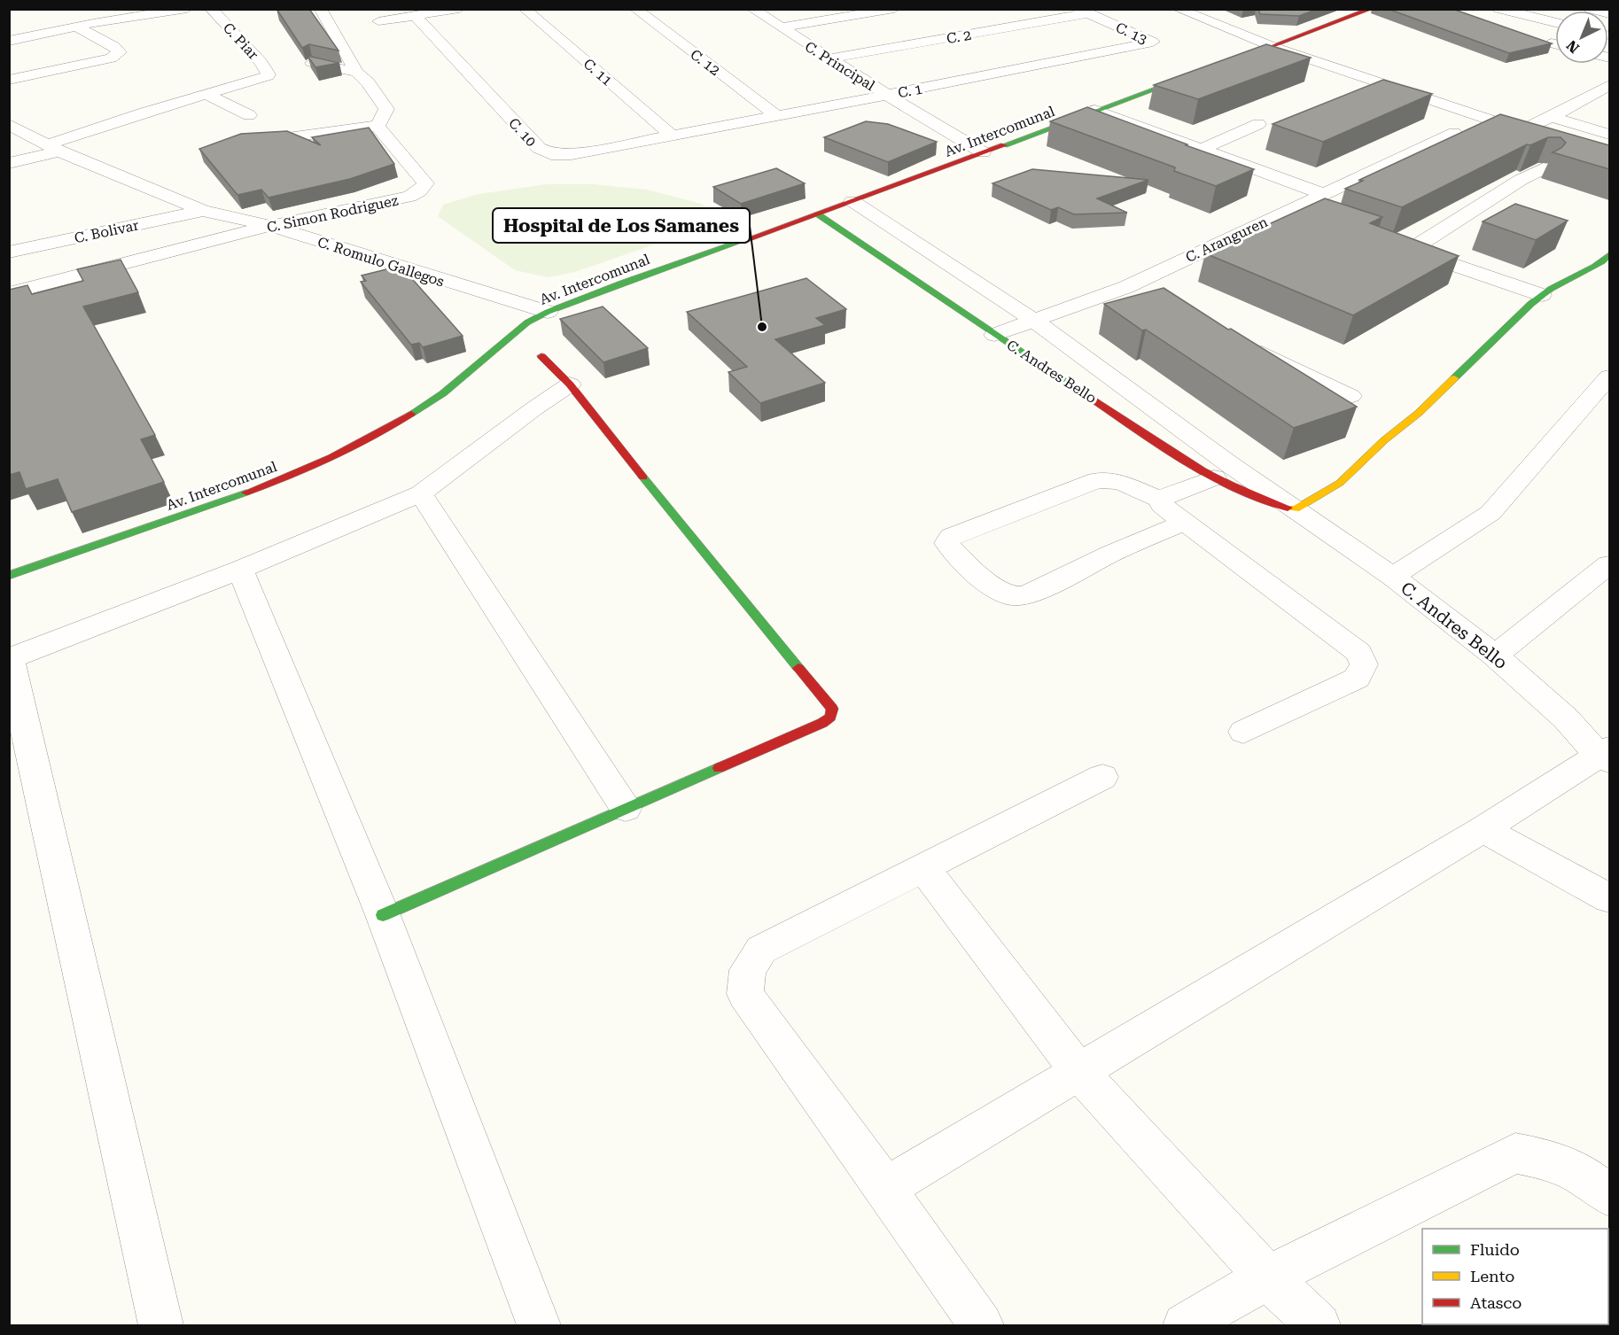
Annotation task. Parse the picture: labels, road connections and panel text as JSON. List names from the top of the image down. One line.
{"streets":{"street":["C. 13","C. 2","C. Piar","C. 12","C. Principal","C. 11","C. 1","Av. Intercomunal","C. 10","C. Simon Rodriguez","C. Bolivar","C. Aranguren","C. Romulo Gallegos","C. Andres Bello"]},"crossings":[["C. 13","C. 2"],["C. 13","C. 1"],["C. 2","C. Principal"],["C. 12","C. 1"],["C. Principal","C. 1"],["C. Principal","Av. Intercomunal"],["C. 11","C. 1"],["C. 11","C. 10"],["C. 1","C. 10"],["Av. Intercomunal","C. Romulo Gallegos"],["Av. Intercomunal","C. Andres Bello"],["C. Simon Rodriguez","C. Romulo Gallegos"],["C. Bolivar","C. Romulo Gallegos"],["C. Aranguren","C. Andres Bello"]],"places":["Hospital de Los Samanes"],"legend":["Fluido","Lento","Atasco"],"north":"bottom left"}
